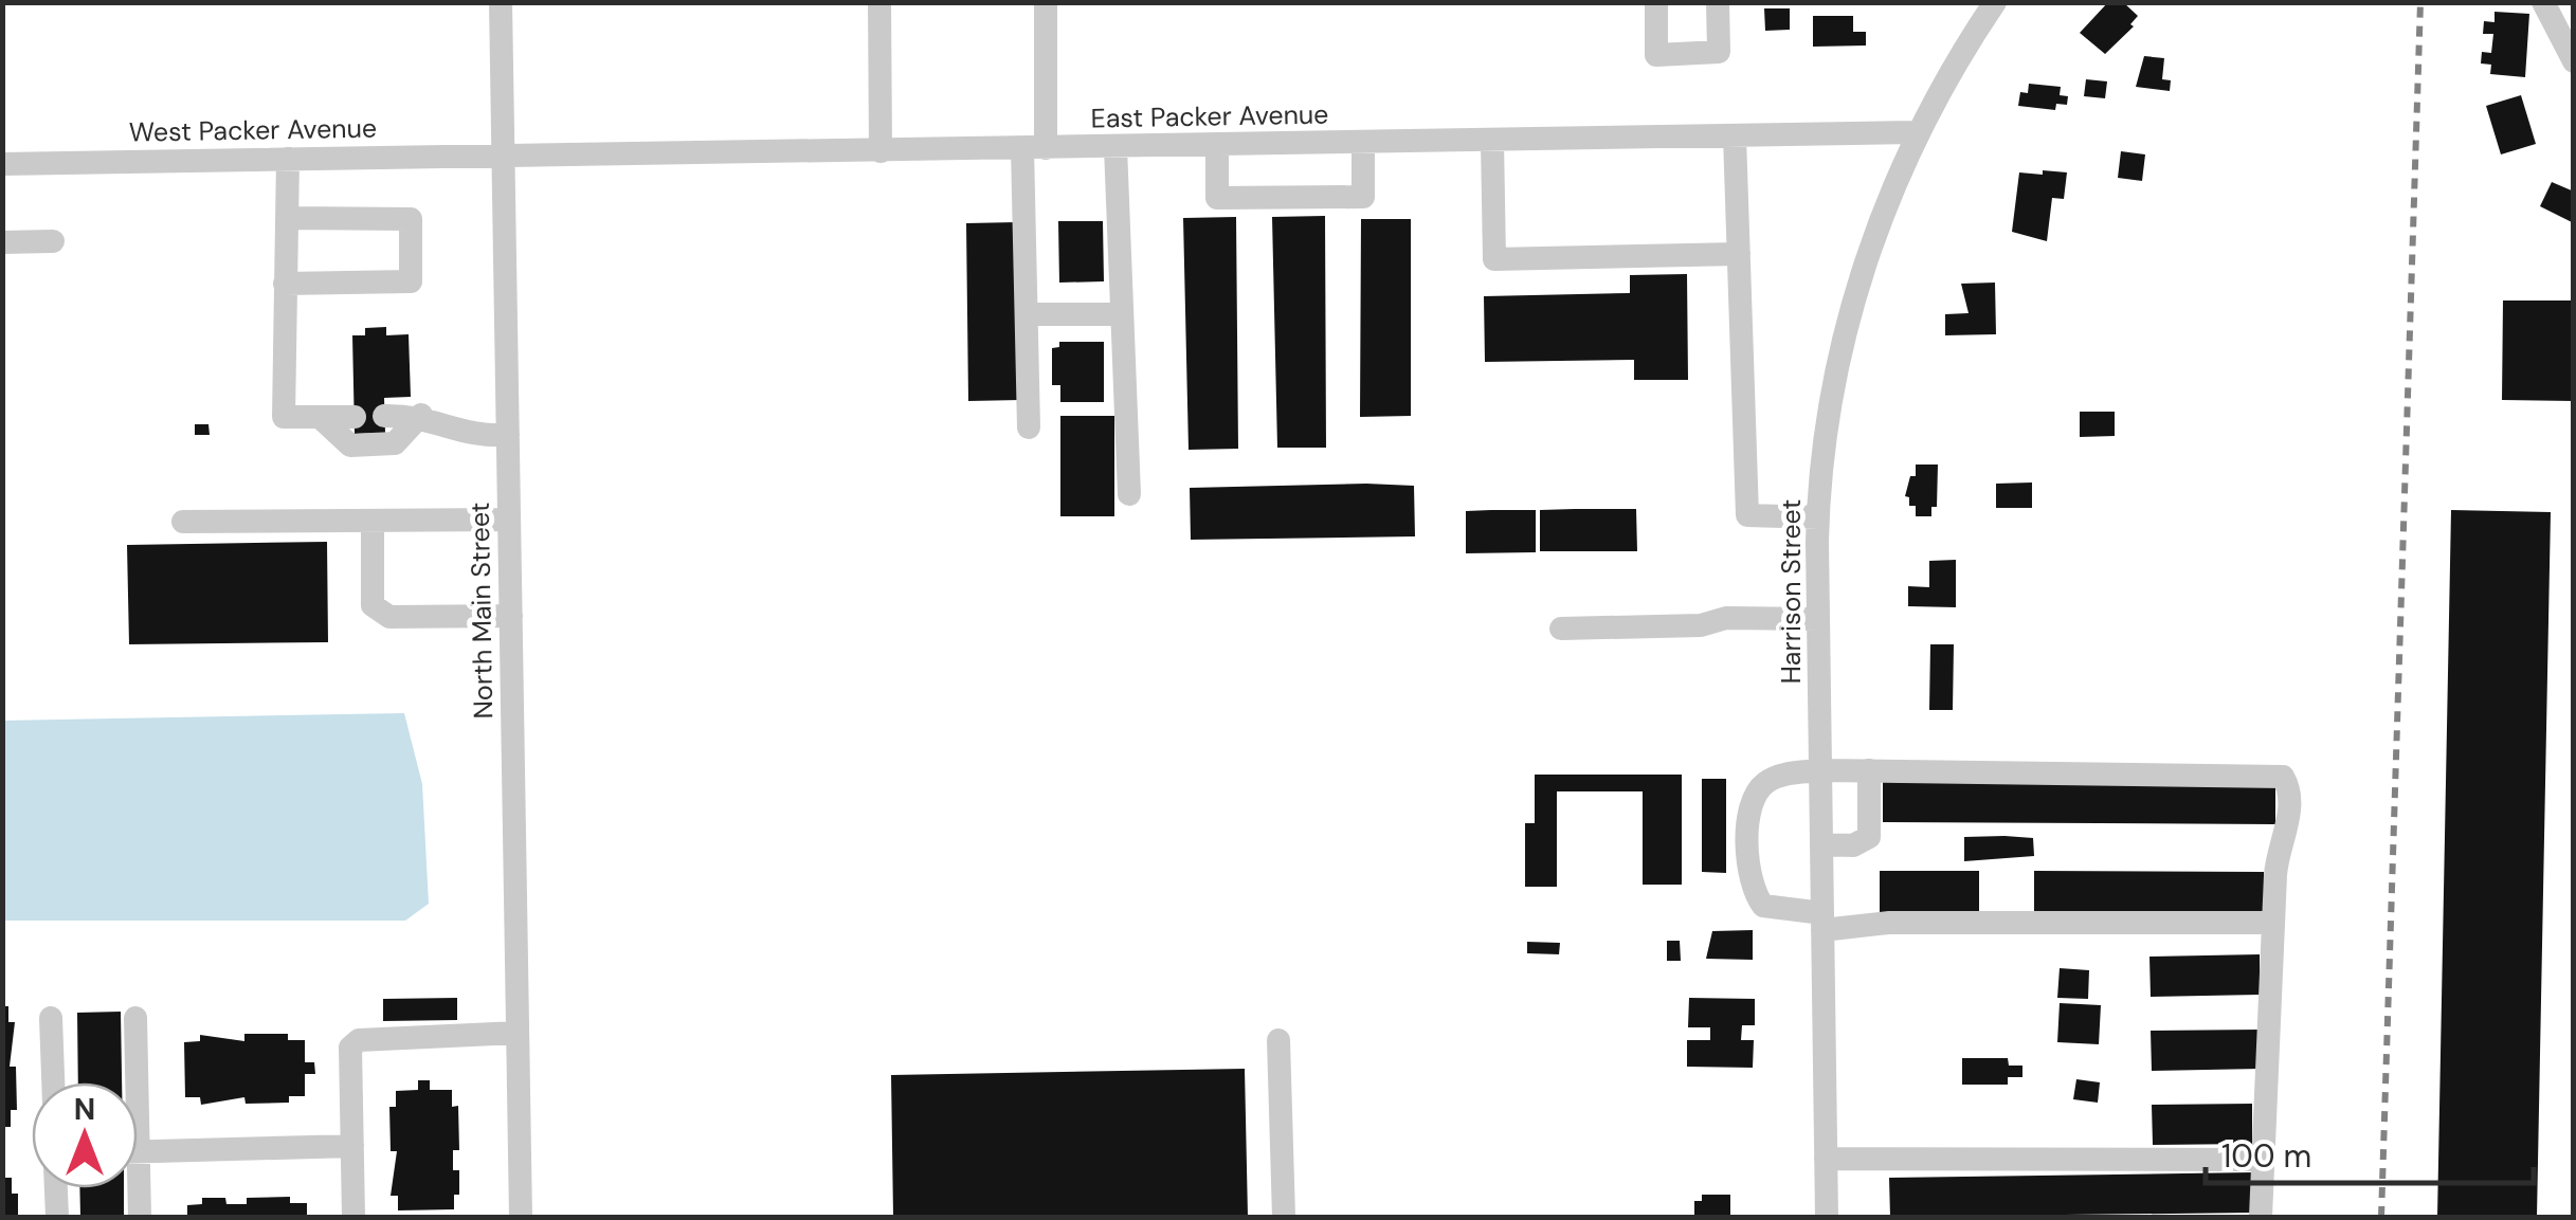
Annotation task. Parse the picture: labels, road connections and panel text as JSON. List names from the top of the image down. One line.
{"streets":{"street":["East Packer Avenue","West Packer Avenue","Harrison Street","North Main Street"]},"crossings":[["East Packer Avenue","West Packer Avenue"],["East Packer Avenue","Harrison Street"],["East Packer Avenue","North Main Street"],["West Packer Avenue","North Main Street"]],"scale_bar":"100 m","north":"top"}
